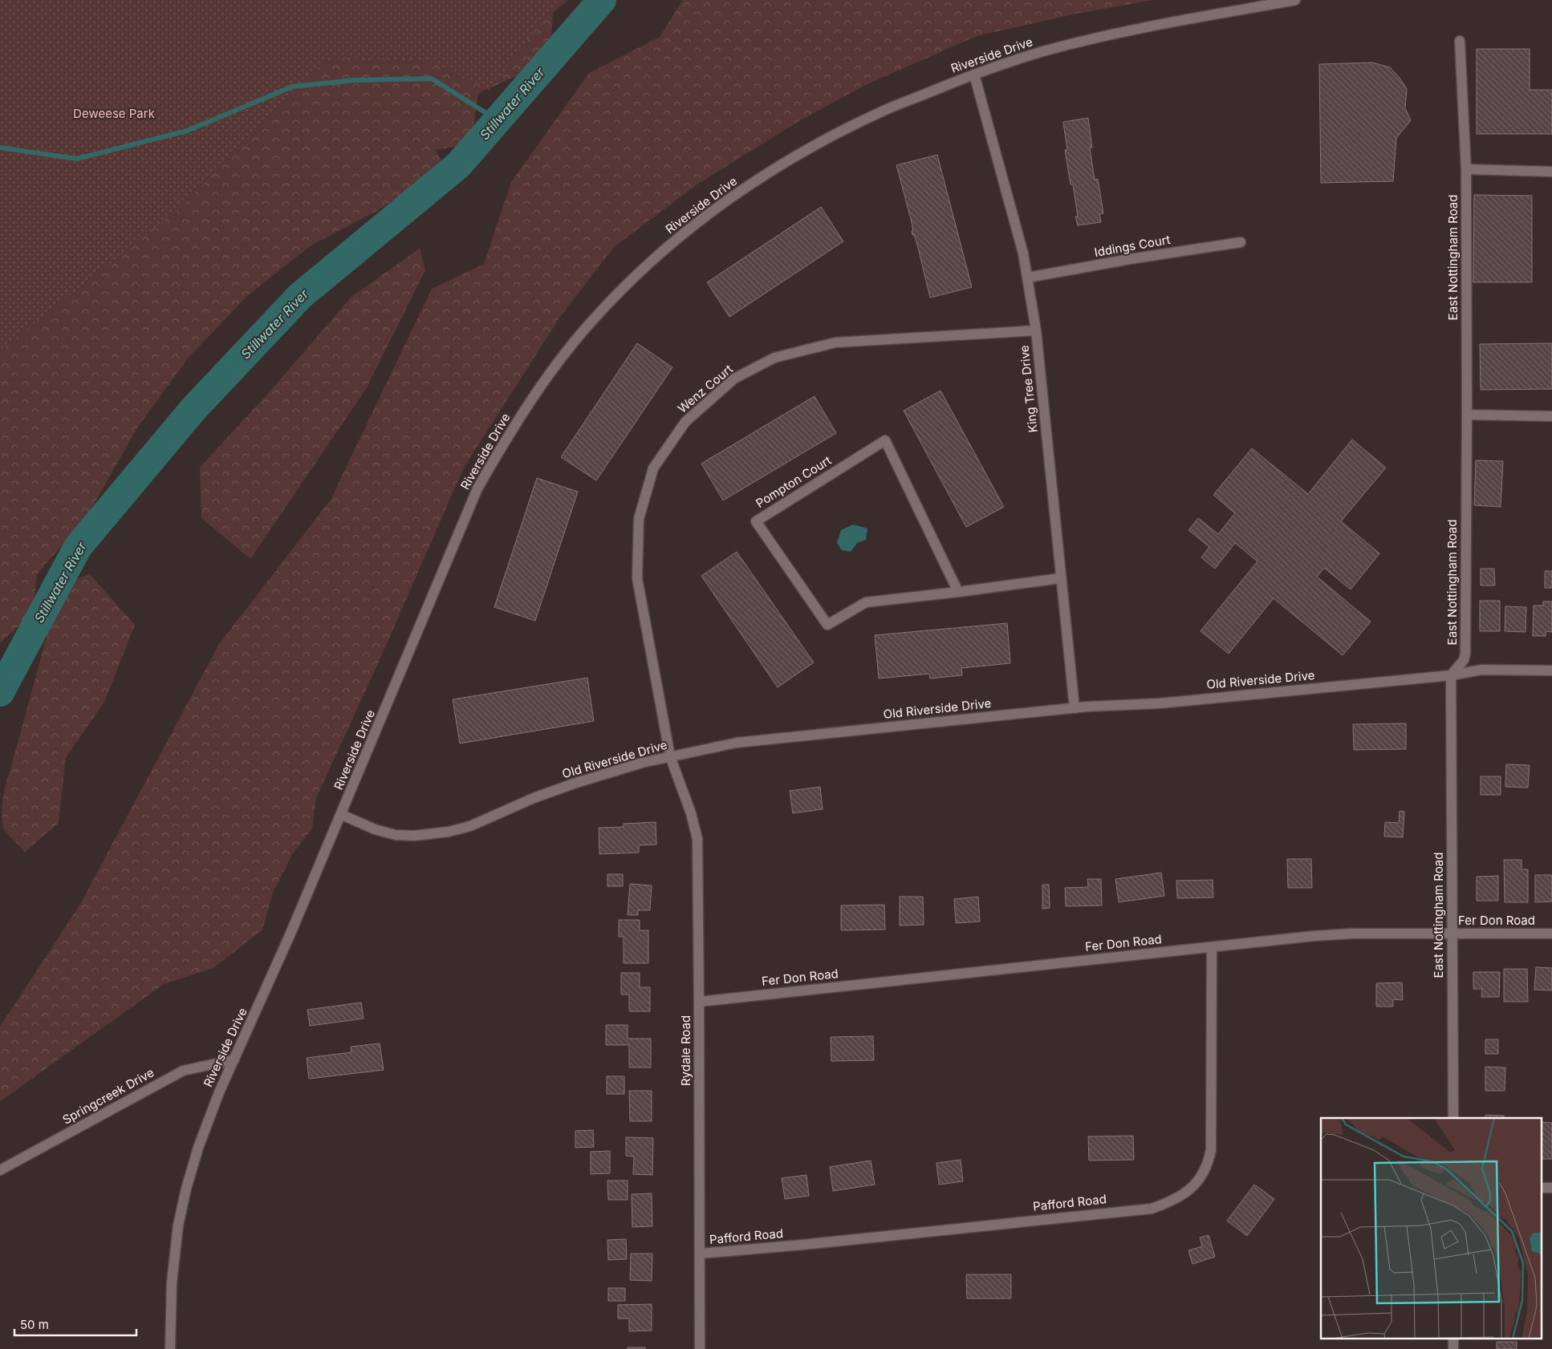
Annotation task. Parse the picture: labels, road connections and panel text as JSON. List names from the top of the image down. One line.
{"streets":{"street":["Riverside Drive","Iddings Court","East Nottingham Road","Wenz Court","King Tree Drive","Pompton Court","Old Riverside Drive","Fer Don Road","Rydale Road","Springcreek Drive","Pafford Road"]},"crossings":[["Riverside Drive","King Tree Drive"],["Riverside Drive","Old Riverside Drive"],["Riverside Drive","Springcreek Drive"],["Iddings Court","King Tree Drive"],["East Nottingham Road","Old Riverside Drive"],["East Nottingham Road","Fer Don Road"],["Wenz Court","King Tree Drive"],["Wenz Court","Old Riverside Drive"],["Wenz Court","Rydale Road"],["King Tree Drive","Pompton Court"],["King Tree Drive","Old Riverside Drive"],["Old Riverside Drive","Rydale Road"],["Fer Don Road","Rydale Road"],["Fer Don Road","Pafford Road"],["Rydale Road","Pafford Road"]],"water":["Stillwater River"],"parks":["Deweese Park"],"scale_bar":"50 m"}
